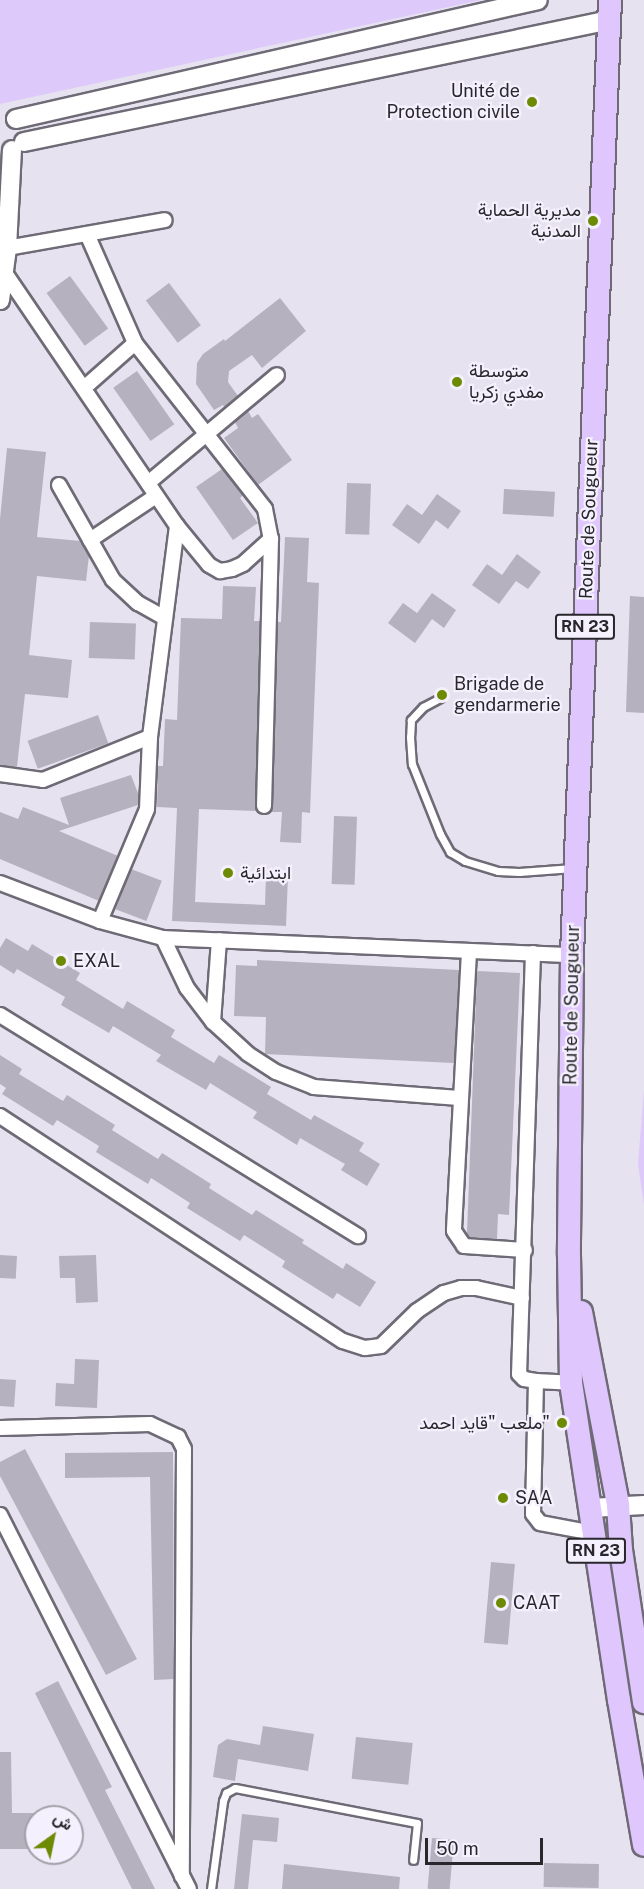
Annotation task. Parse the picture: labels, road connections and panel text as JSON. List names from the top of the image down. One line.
{"streets":{"main road":["Route de Sougueur","RN 23"]},"crossings":[["Route de Sougueur","RN 23"]],"places":["Unité de Protection civile","مديرية الحماية المدنية","متوسطة مفدي زكريا","Brigade de gendarmerie","ابتدائية","EXAL","ملعب \"قايد احمد\"","SAA","CAAT"],"scale_bar":"50 m","north":"top right"}
